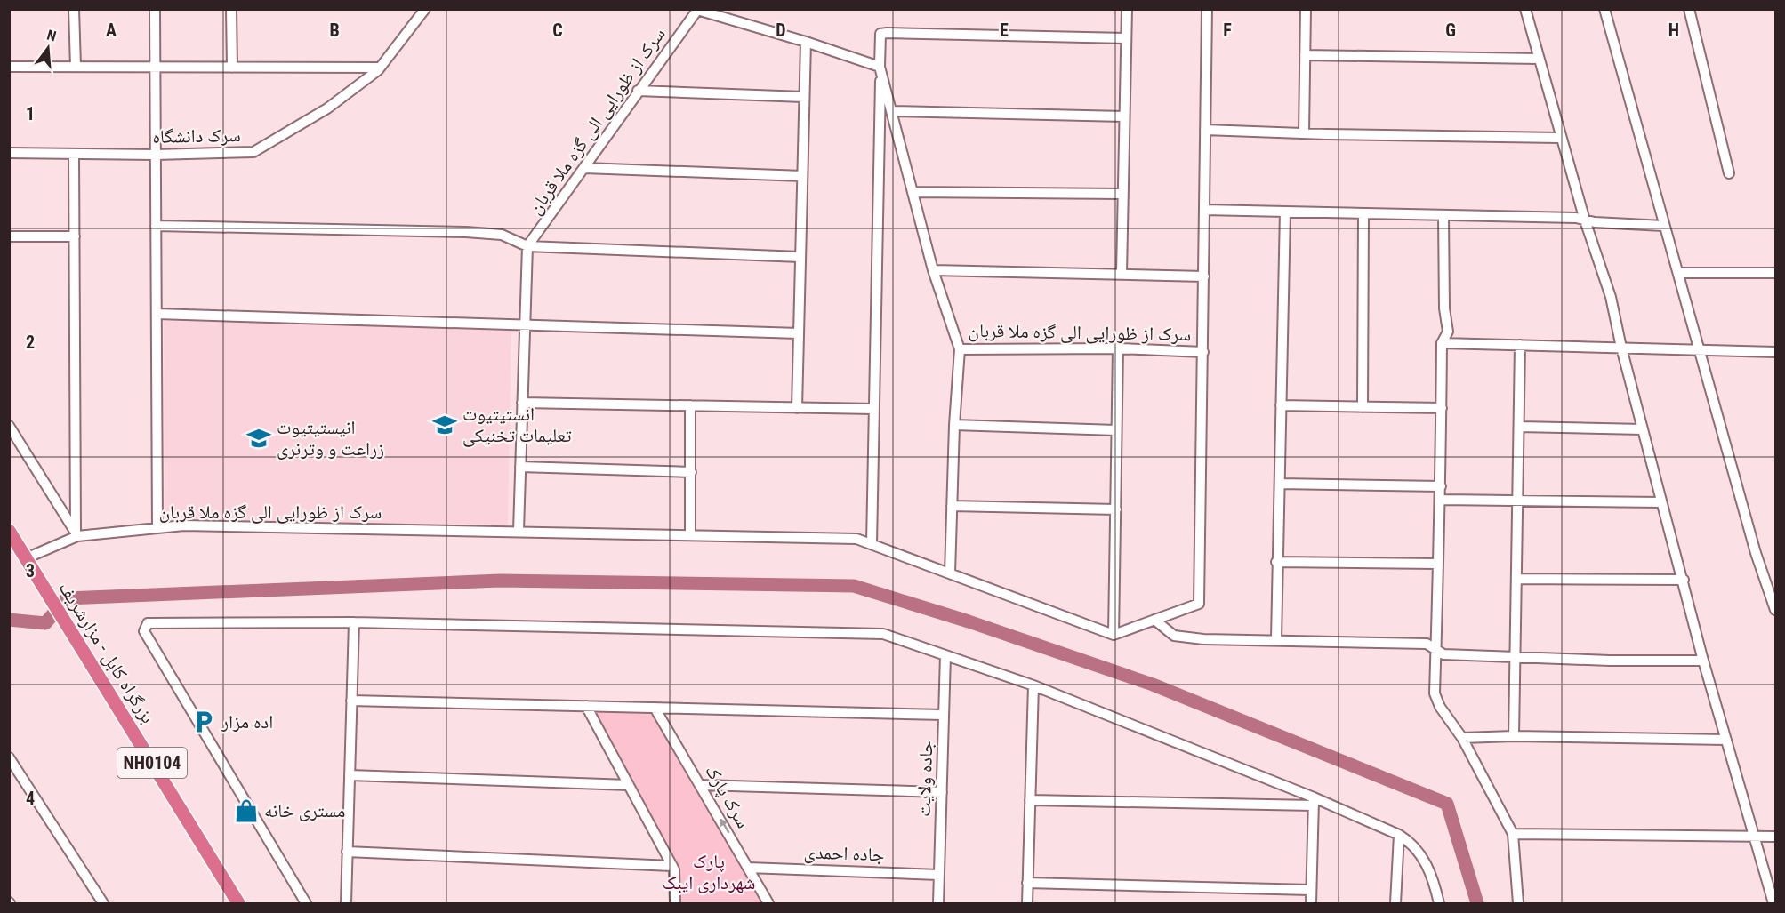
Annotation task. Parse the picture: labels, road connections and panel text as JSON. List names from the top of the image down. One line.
{"streets":{"highway":["بزرگراه کابل - مزارشریف","NH0104"],"street":["سرک از ظورایی الی گزه ملا قربان","سرک دانشگاه","جاده ولایت","سرک پارک","جاده احمدی"]},"crossings":[["سرک از ظورایی الی گزه ملا قربان","بزرگراه کابل - مزارشریف"],["جاده ولایت","جاده احمدی"],["سرک پارک","جاده احمدی"]],"parks":["پارک شهرداری ایبک"],"places":{"school or university":["انستیتیوت تعلیمات تخنیکی","انیستیتیوت زراعت و وترنری"],"parking":["اده مزار"],"shop":["مستری خانه"]},"north":"top","grid":{"columns":["A","B","C","D","E","F","G","H"],"rows":["1","2","3","4"]}}
